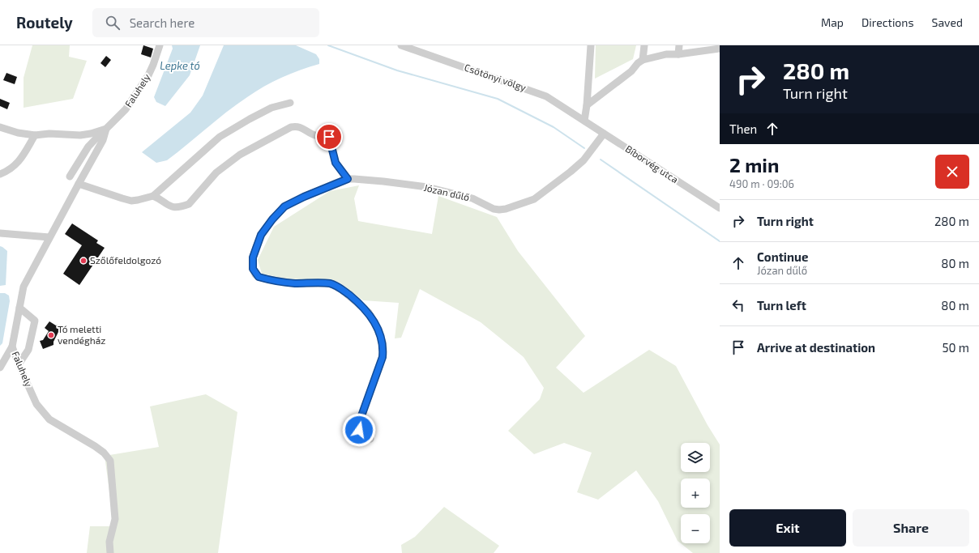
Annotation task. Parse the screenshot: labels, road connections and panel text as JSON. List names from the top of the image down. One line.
{"streets":{"street":["Csötönyi völgy","Faluhely","Bíborvég utca","Józan dűlő"]},"crossings":[["Csötönyi völgy","Bíborvég utca"],["Bíborvég utca","Józan dűlő"]],"water":["Lepke tó"],"places":["Szőlőfeldolgozó","Tó meletti vendégház"],"page":{"header":"Routely","search":"Search here","nav":["Map","Directions","Saved"],"turn":["280 m","Turn right"],"then":"Then","heading":["2 min","490 m · 09:06"],"list":[{"name":"Turn right","value":"280 m"},{"name":"Continue","note":"Józan dűlő","value":"80 m"},{"name":"Turn left","value":"80 m"},{"name":"Arrive at destination","value":"50 m"}],"map_buttons":["+","−"],"buttons":["Exit","Share"]}}
